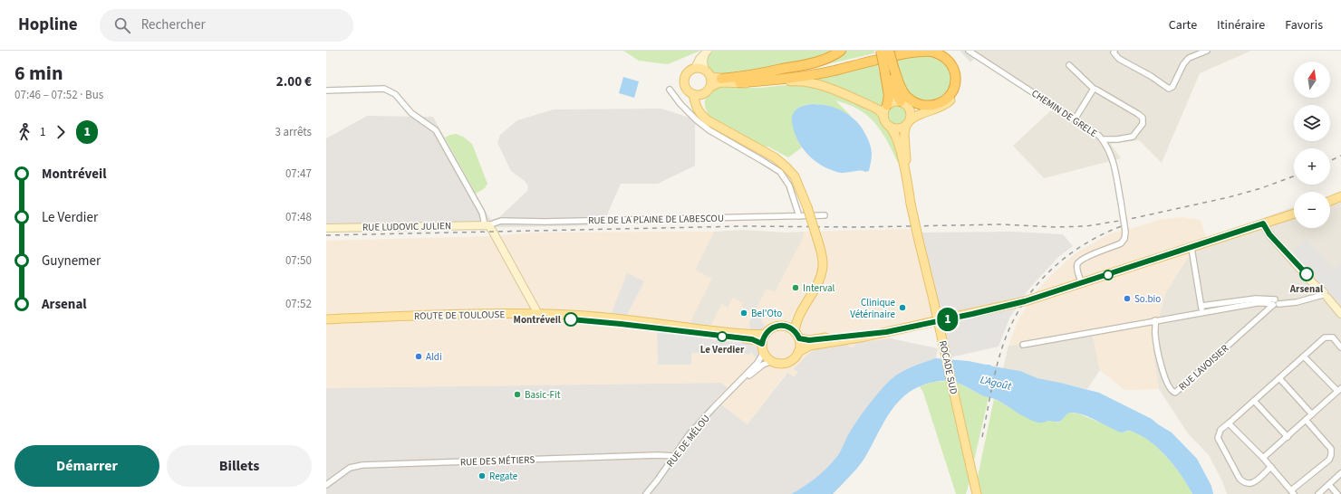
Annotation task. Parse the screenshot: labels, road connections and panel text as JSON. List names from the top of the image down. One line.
{"streets":{"main road":["RUE LUDOVIC JULIEN","ROUTE DE TOULOUSE","ROCADE SUD"],"street":["CHEMIN DE GRELE","RUE DE LA PLAINE DE LABESCOU","RUE LAVOISIER","RUE DE MÉLOU","RUE DES MÉTIERS"]},"crossings":[["RUE DE LA PLAINE DE LABESCOU","RUE LUDOVIC JULIEN"],["ROUTE DE TOULOUSE","RUE DE MÉLOU"],["RUE DE MÉLOU","RUE DES MÉTIERS"]],"water":["L'Agoût"],"places":["Arsenal","Interval","So.bio","Clinique Vétérinaire","Bel'Oto","Montréveil","Le Verdier","Aldi","Basic-Fit","Regate"],"lines":["bus line 1"],"north":"top","page":{"header":"Hopline","search":"Rechercher","nav":["Carte","Itinéraire","Favoris"],"heading":["6 min","07:46 – 07:52 · Bus","2.00 €"],"on_map":"1","map_buttons":["+","−"],"legs":["1","1","3 arrêts"],"list":[{"name":"Montréveil","value":"07:47"},{"name":"Le Verdier","value":"07:48"},{"name":"Guynemer","value":"07:50"},{"name":"Arsenal","value":"07:52"}],"buttons":["Démarrer","Billets"]}}
